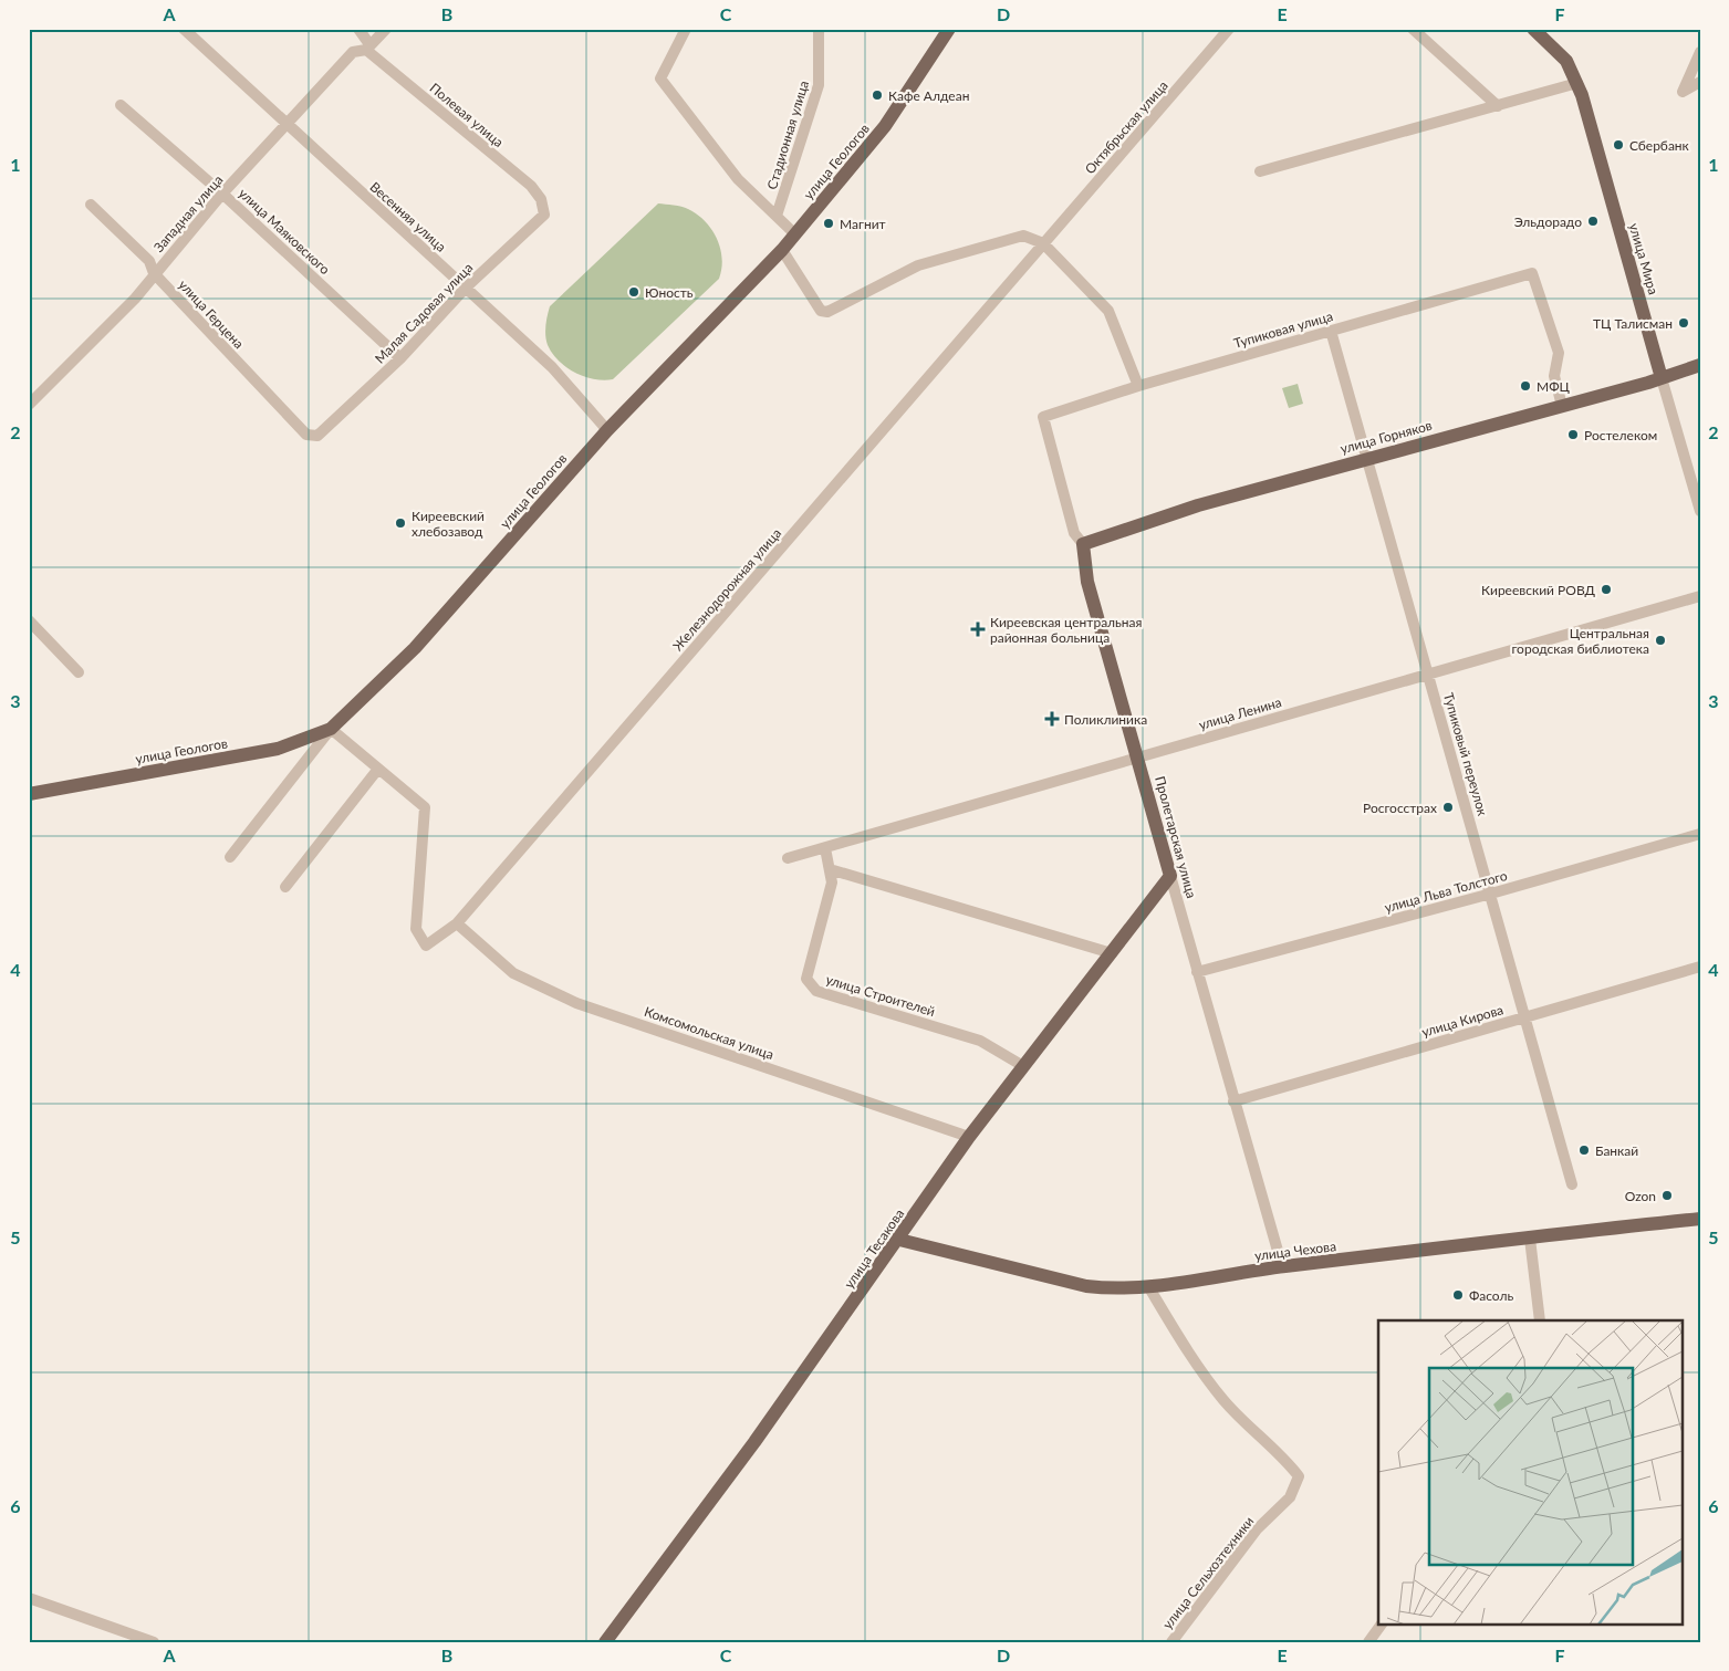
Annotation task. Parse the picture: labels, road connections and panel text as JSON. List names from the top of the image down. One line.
{"streets":{"main road":["улица Геологов","улица Мира","улица Горняков","Пролетарская улица","улица Тесакова","улица Чехова"],"street":["Полевая улица","Октябрьская улица","Стадионная улица","Западная улица","Весенняя улица","улица Маяковского","Малая Садовая улица","улица Герцена","Тупиковая улица","Железнодорожная улица","улица Ленина","Тупиковый переулок","улица Льва Толстого","улица Строителей","улица Кирова","Комсомольская улица","улица Сельхозтехники"]},"crossings":[["Полевая улица","Западная улица"],["Полевая улица","Малая Садовая улица"],["Октябрьская улица","Железнодорожная улица"],["улица Геологов","Весенняя улица"],["Западная улица","Весенняя улица"],["Западная улица","улица Маяковского"],["Западная улица","улица Герцена"],["Весенняя улица","Малая Садовая улица"],["улица Маяковского","Малая Садовая улица"],["улица Мира","улица Горняков"],["Малая Садовая улица","улица Герцена"],["Тупиковая улица","улица Горняков"],["Тупиковая улица","Тупиковый переулок"],["Тупиковая улица","Пролетарская улица"],["улица Горняков","Тупиковый переулок"],["улица Горняков","Пролетарская улица"],["Железнодорожная улица","Комсомольская улица"],["улица Ленина","Тупиковый переулок"],["улица Ленина","Пролетарская улица"],["улица Ленина","улица Строителей"],["Тупиковый переулок","улица Льва Толстого"],["Тупиковый переулок","улица Кирова"],["Пролетарская улица","улица Льва Толстого"],["Пролетарская улица","улица Кирова"],["Пролетарская улица","улица Тесакова"],["Пролетарская улица","улица Чехова"],["улица Строителей","улица Тесакова"],["Комсомольская улица","улица Тесакова"],["улица Тесакова","улица Чехова"],["улица Чехова","улица Сельхозтехники"]],"places":{"other":["Кафе Алдеан","Сбербанк","Эльдорадо","Магнит","Юность","ТЦ Талисман","МФЦ","Ростелеком","Киреевский хлебозавод","Киреевский РОВД","Центральная городская библиотека","Росгосстрах","Банкай","Ozon","Фасоль"],"health":["Киреевская центральная районная больница","Поликлиника"]},"grid":{"columns":["A","B","C","D","E","F"],"rows":["1","2","3","4","5","6"]}}
